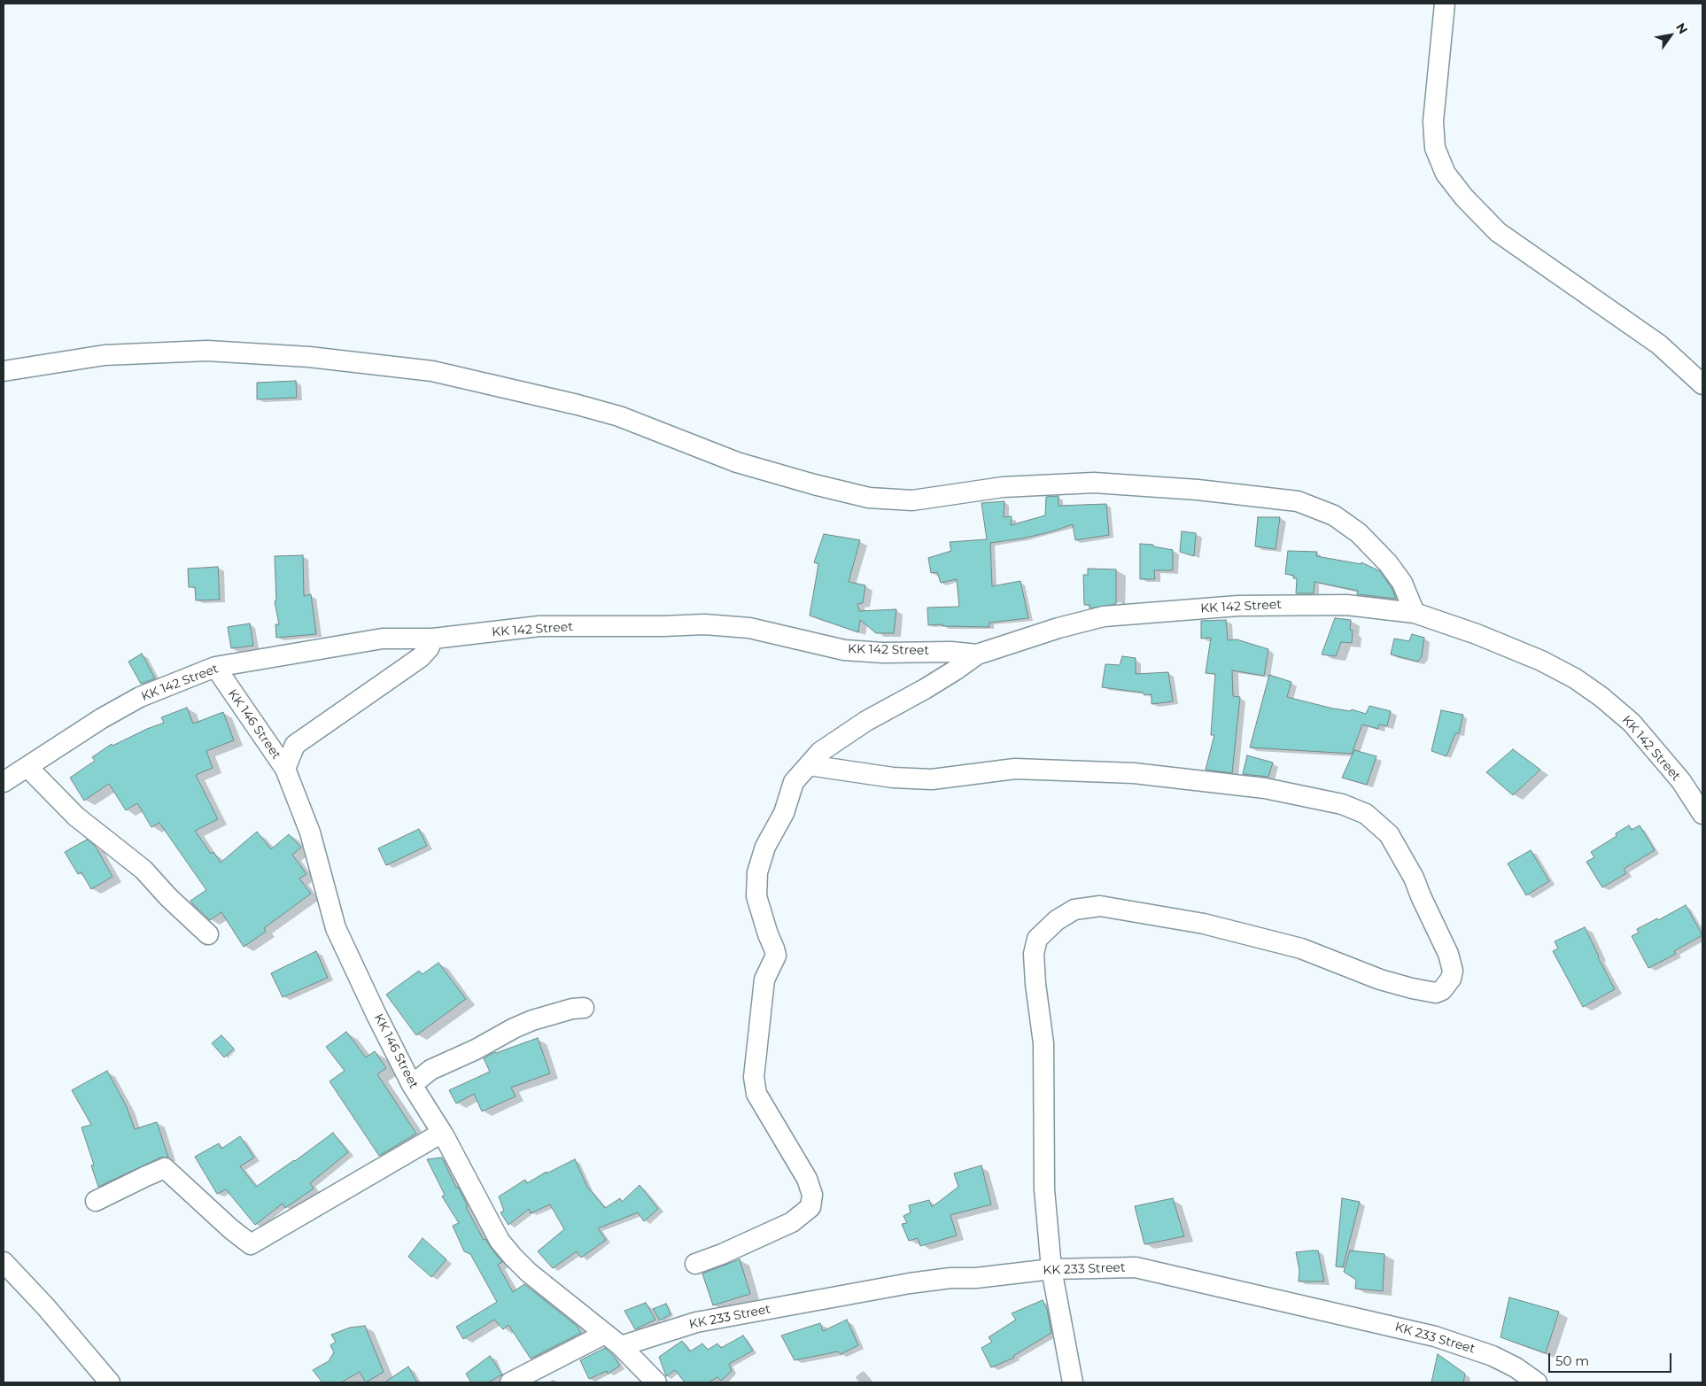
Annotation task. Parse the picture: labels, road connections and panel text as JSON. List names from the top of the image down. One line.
{"streets":{"street":["KK 142 Street","KK 146 Street","KK 233 Street"]},"crossings":[["KK 142 Street","KK 146 Street"],["KK 146 Street","KK 233 Street"]],"scale_bar":"50 m","north":"top right"}
